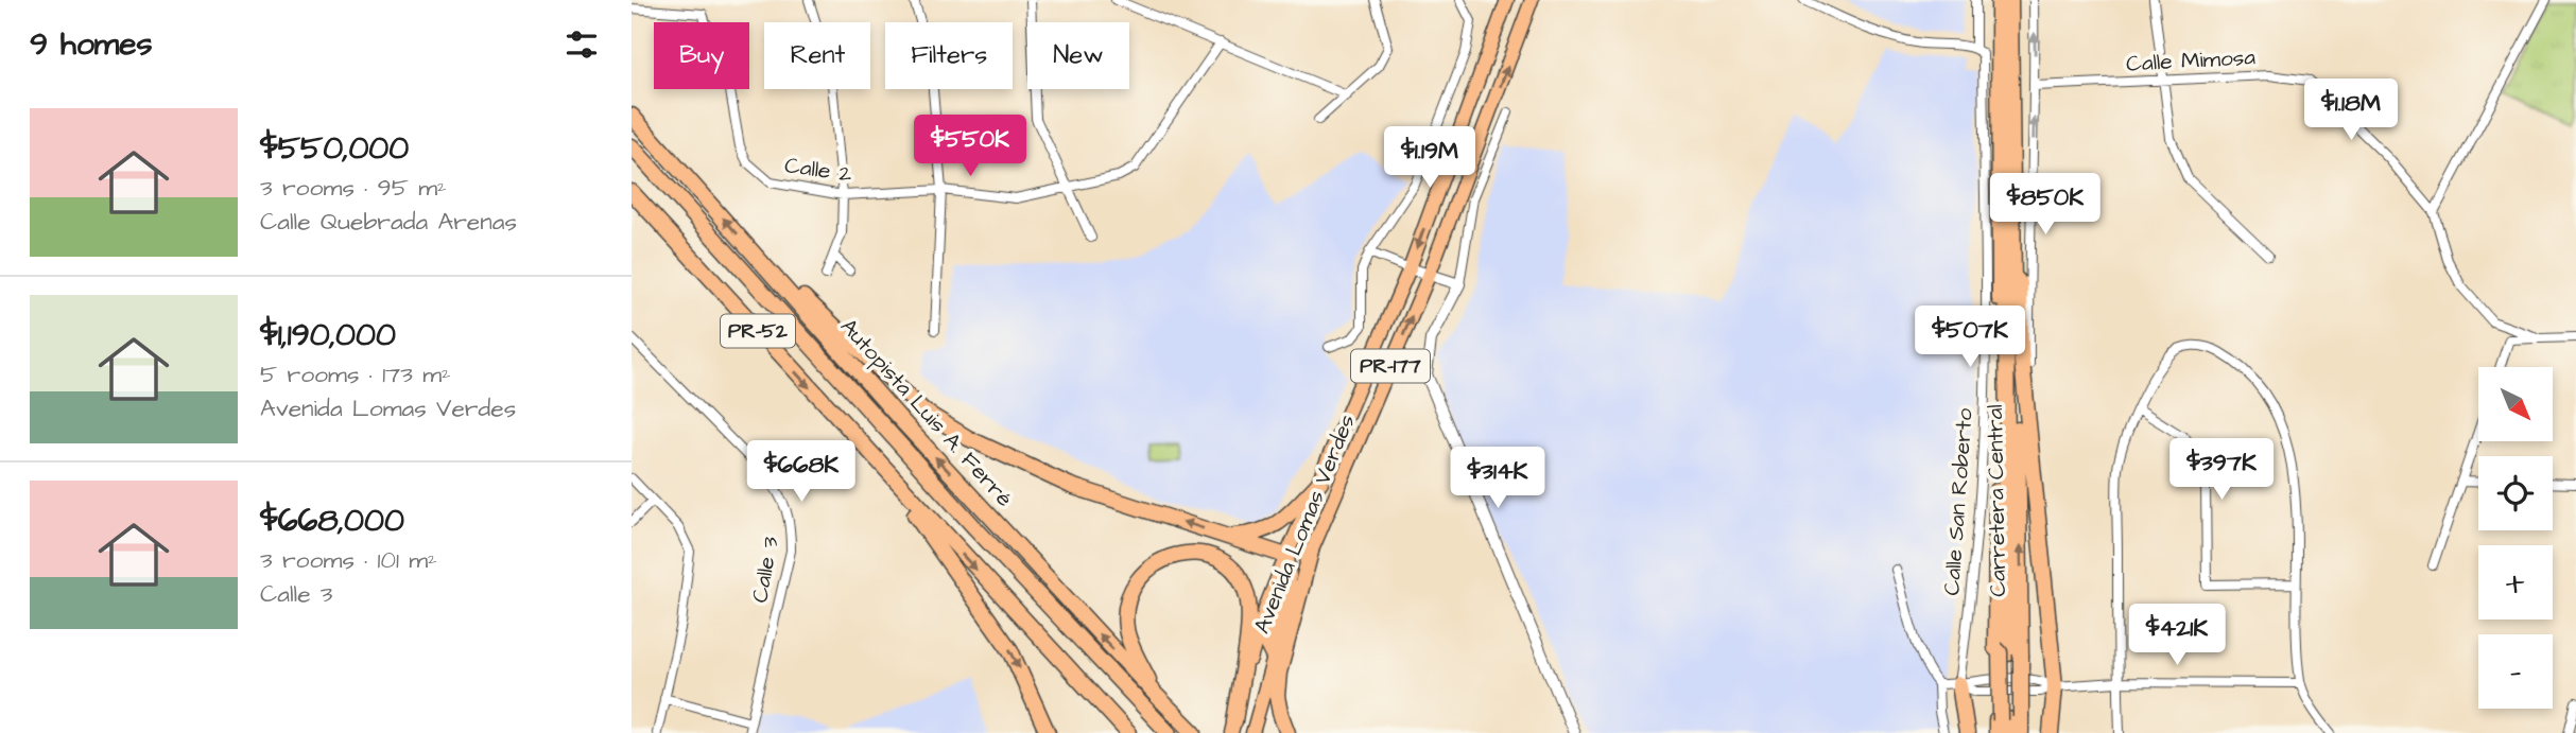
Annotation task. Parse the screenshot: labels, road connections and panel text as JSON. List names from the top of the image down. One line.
{"streets":{"highway":["PR-52","Autopista Luis A. Ferré","Carretera Central"],"main road":["PR-177","Avenida Lomas Verdes"],"street":["Calle Mimosa","Calle 2","Calle San Roberto","Calle 3"]},"north":"bottom right","page":{"heading":"9 homes","chip":["Buy","Rent","Filters","New"],"price":["$1.18M","$550K","$1.19M","$850K","$507K","$397K","$668K","$314K","$421K"],"list":[{"name":"$550,000","note":"3 rooms · 95 m² · Calle Quebrada Arenas"},{"name":"$1,190,000","note":"5 rooms · 173 m² · Avenida Lomas Verdes"},{"name":"$668,000","note":"3 rooms · 101 m² · Calle 3"}],"map_buttons":["+","−"]}}
